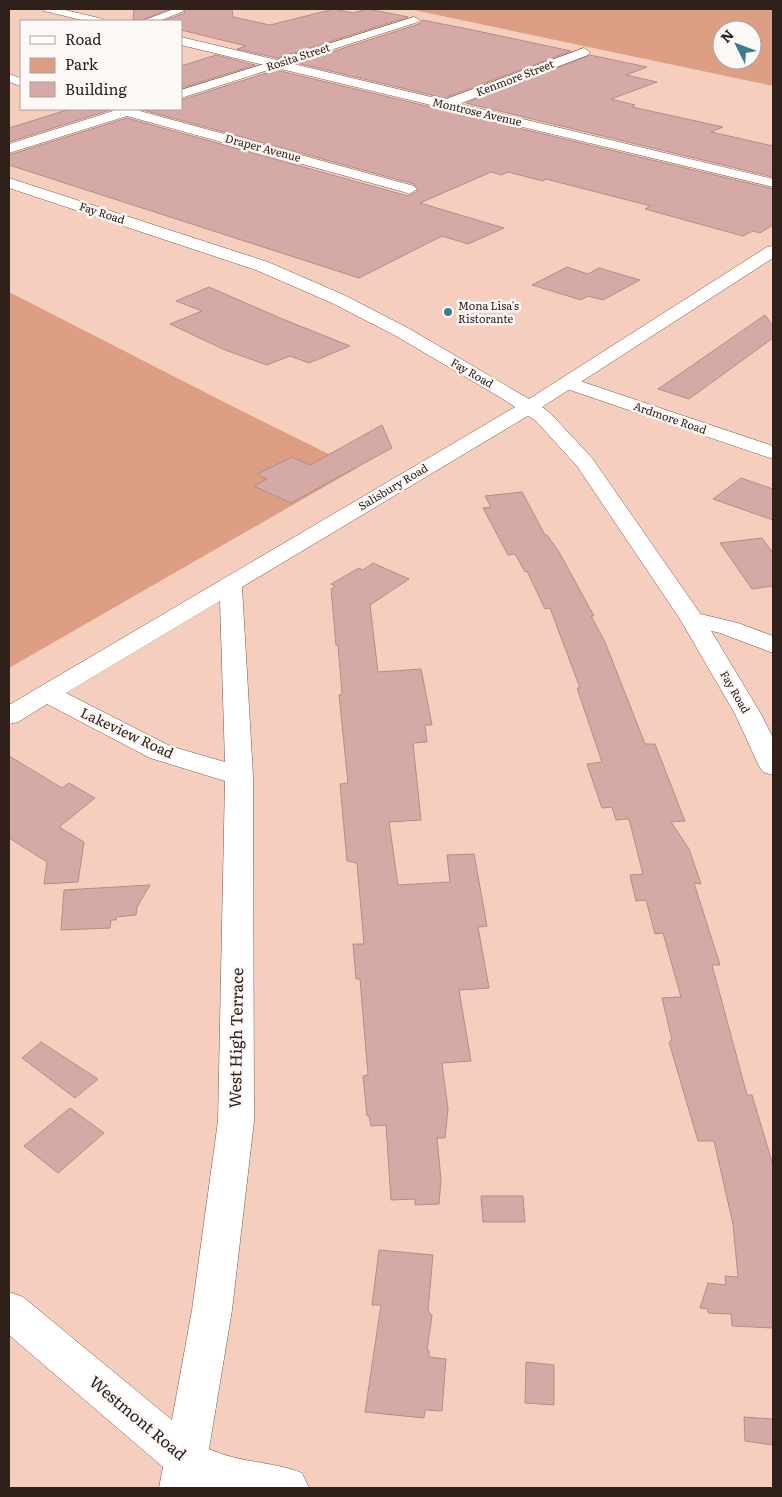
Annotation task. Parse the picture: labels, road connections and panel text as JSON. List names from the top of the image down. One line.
{"streets":{"street":["Rosita Street","Kenmore Street","Montrose Avenue","Draper Avenue","Fay Road","Ardmore Road","Salisbury Road","Lakeview Road","West High Terrace","Westmont Road"]},"crossings":[["Rosita Street","Montrose Avenue"],["Kenmore Street","Montrose Avenue"],["Fay Road","Salisbury Road"],["Ardmore Road","Salisbury Road"],["Salisbury Road","Lakeview Road"],["Salisbury Road","West High Terrace"],["Lakeview Road","West High Terrace"],["West High Terrace","Westmont Road"]],"places":["Mona Lisa's Ristorante"],"legend":["Road","Park","Building"],"north":"top left"}
